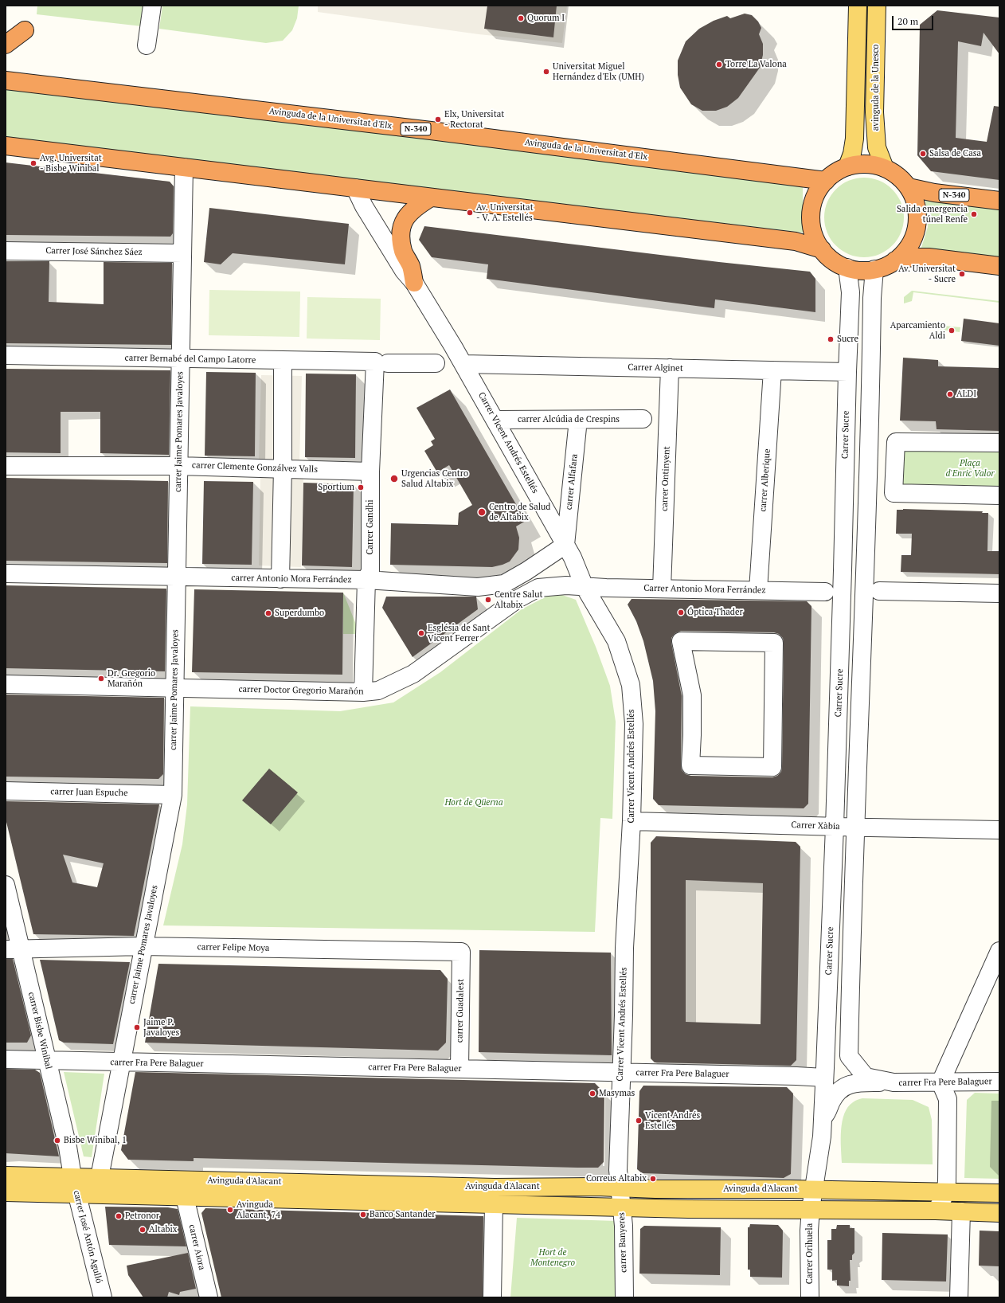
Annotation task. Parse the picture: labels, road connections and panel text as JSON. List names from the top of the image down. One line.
{"streets":{"highway":["Avinguda de la Universitat d'Elx","N-340"],"main road":["avinguda de la Unesco","Avinguda d'Alacant"],"street":["Carrer José Sánchez Sáez","carrer Bernabé del Campo Latorre","Carrer Alginet","carrer Alcúdia de Crespins","carrer Jaime Pomares Javaloyes","Carrer Sucre","Carrer Vicent Andrés Estellés","carrer Clemente Gonzálvez Valls","carrer Ontinyent","carrer Alberique","carrer Alfafara","Carrer Gandhi","carrer Antonio Mora Ferrández","Carrer Antonio Mora Ferrández","carrer Doctor Gregorio Marañón","carrer Juan Espuche","Carrer Xàbia","carrer Felipe Moya","carrer Guadalest","carrer Bisbe Winibal","carrer Fra Pere Balaguer","carrer José Antón Agulló","carrer Banyeres","carrer Aiora","Carrer Orihuela"]},"crossings":[["avinguda de la Unesco","Avinguda de la Universitat d'Elx"],["avinguda de la Unesco","N-340"],["avinguda de la Unesco","Carrer Sucre"],["Avinguda de la Universitat d'Elx","N-340"],["Avinguda de la Universitat d'Elx","Carrer Sucre"],["N-340","Carrer Sucre"],["Carrer José Sánchez Sáez","carrer Jaime Pomares Javaloyes"],["carrer Bernabé del Campo Latorre","carrer Jaime Pomares Javaloyes"],["carrer Bernabé del Campo Latorre","Carrer Gandhi"],["Carrer Alginet","Carrer Sucre"],["Carrer Alginet","Carrer Vicent Andrés Estellés"],["Carrer Alginet","carrer Ontinyent"],["Carrer Alginet","carrer Alberique"],["carrer Alcúdia de Crespins","Carrer Vicent Andrés Estellés"],["carrer Alcúdia de Crespins","carrer Alfafara"],["carrer Jaime Pomares Javaloyes","carrer Clemente Gonzálvez Valls"],["carrer Jaime Pomares Javaloyes","carrer Antonio Mora Ferrández"],["carrer Jaime Pomares Javaloyes","carrer Doctor Gregorio Marañón"],["carrer Jaime Pomares Javaloyes","carrer Juan Espuche"],["carrer Jaime Pomares Javaloyes","carrer Felipe Moya"],["carrer Jaime Pomares Javaloyes","carrer Fra Pere Balaguer"],["carrer Jaime Pomares Javaloyes","Avinguda d'Alacant"],["Carrer Sucre","Carrer Xàbia"],["Carrer Sucre","carrer Fra Pere Balaguer"],["Carrer Sucre","Avinguda d'Alacant"],["Carrer Sucre","Carrer Orihuela"],["Carrer Vicent Andrés Estellés","carrer Alfafara"],["Carrer Vicent Andrés Estellés","carrer Antonio Mora Ferrández"],["Carrer Vicent Andrés Estellés","Carrer Antonio Mora Ferrández"],["Carrer Vicent Andrés Estellés","carrer Doctor Gregorio Marañón"],["Carrer Vicent Andrés Estellés","Carrer Xàbia"],["Carrer Vicent Andrés Estellés","carrer Fra Pere Balaguer"],["Carrer Vicent Andrés Estellés","Avinguda d'Alacant"],["Carrer Vicent Andrés Estellés","carrer Banyeres"],["carrer Clemente Gonzálvez Valls","Carrer Gandhi"],["carrer Ontinyent","Carrer Antonio Mora Ferrández"],["carrer Alberique","Carrer Antonio Mora Ferrández"],["carrer Alfafara","carrer Antonio Mora Ferrández"],["Carrer Gandhi","carrer Antonio Mora Ferrández"],["Carrer Gandhi","carrer Doctor Gregorio Marañón"],["Carrer Antonio Mora Ferrández","carrer Doctor Gregorio Marañón"],["Carrer Xàbia","carrer Fra Pere Balaguer"],["carrer Felipe Moya","carrer Guadalest"],["carrer Felipe Moya","carrer Bisbe Winibal"],["carrer Guadalest","carrer Fra Pere Balaguer"],["carrer Bisbe Winibal","carrer Fra Pere Balaguer"],["carrer Bisbe Winibal","Avinguda d'Alacant"],["carrer Bisbe Winibal","carrer José Antón Agulló"],["Avinguda d'Alacant","carrer José Antón Agulló"],["Avinguda d'Alacant","carrer Banyeres"],["Avinguda d'Alacant","carrer Aiora"],["Avinguda d'Alacant","Carrer Orihuela"]],"parks":["Plaça d'Enric Valor","Hort de Qüerna","Hort de Montenegro"],"places":["Quorum I","Torre La Valona","Universitat Miguel Hernández d'Elx (UMH)","Elx, Universitat - Rectorat","Salsa de Casa","Avg. Universitat - Bisbe Winibal","Av. Universitat - V. A. Estellés","Salida emergencia túnel Renfe","Av. Universitat - Sucre","Aparcamiento Aldi","Sucre","ALDI","Urgencias Centro Salud Altabix","Sportium","Centro de Salud de Altabix","Centre Salut Altabix","Óptica Thader","Superdumbo","Església de Sant Vicent Ferrer","Dr. Gregorio Marañón","Jaime P. Javaloyes","Masymas","Vicent Andrés Estellés","Bisbe Winibal, 1","Correus Altabix","Avinguda Alacant, 74","Banco Santander","Petronor","Altabix"],"scale_bar":"20 m"}
